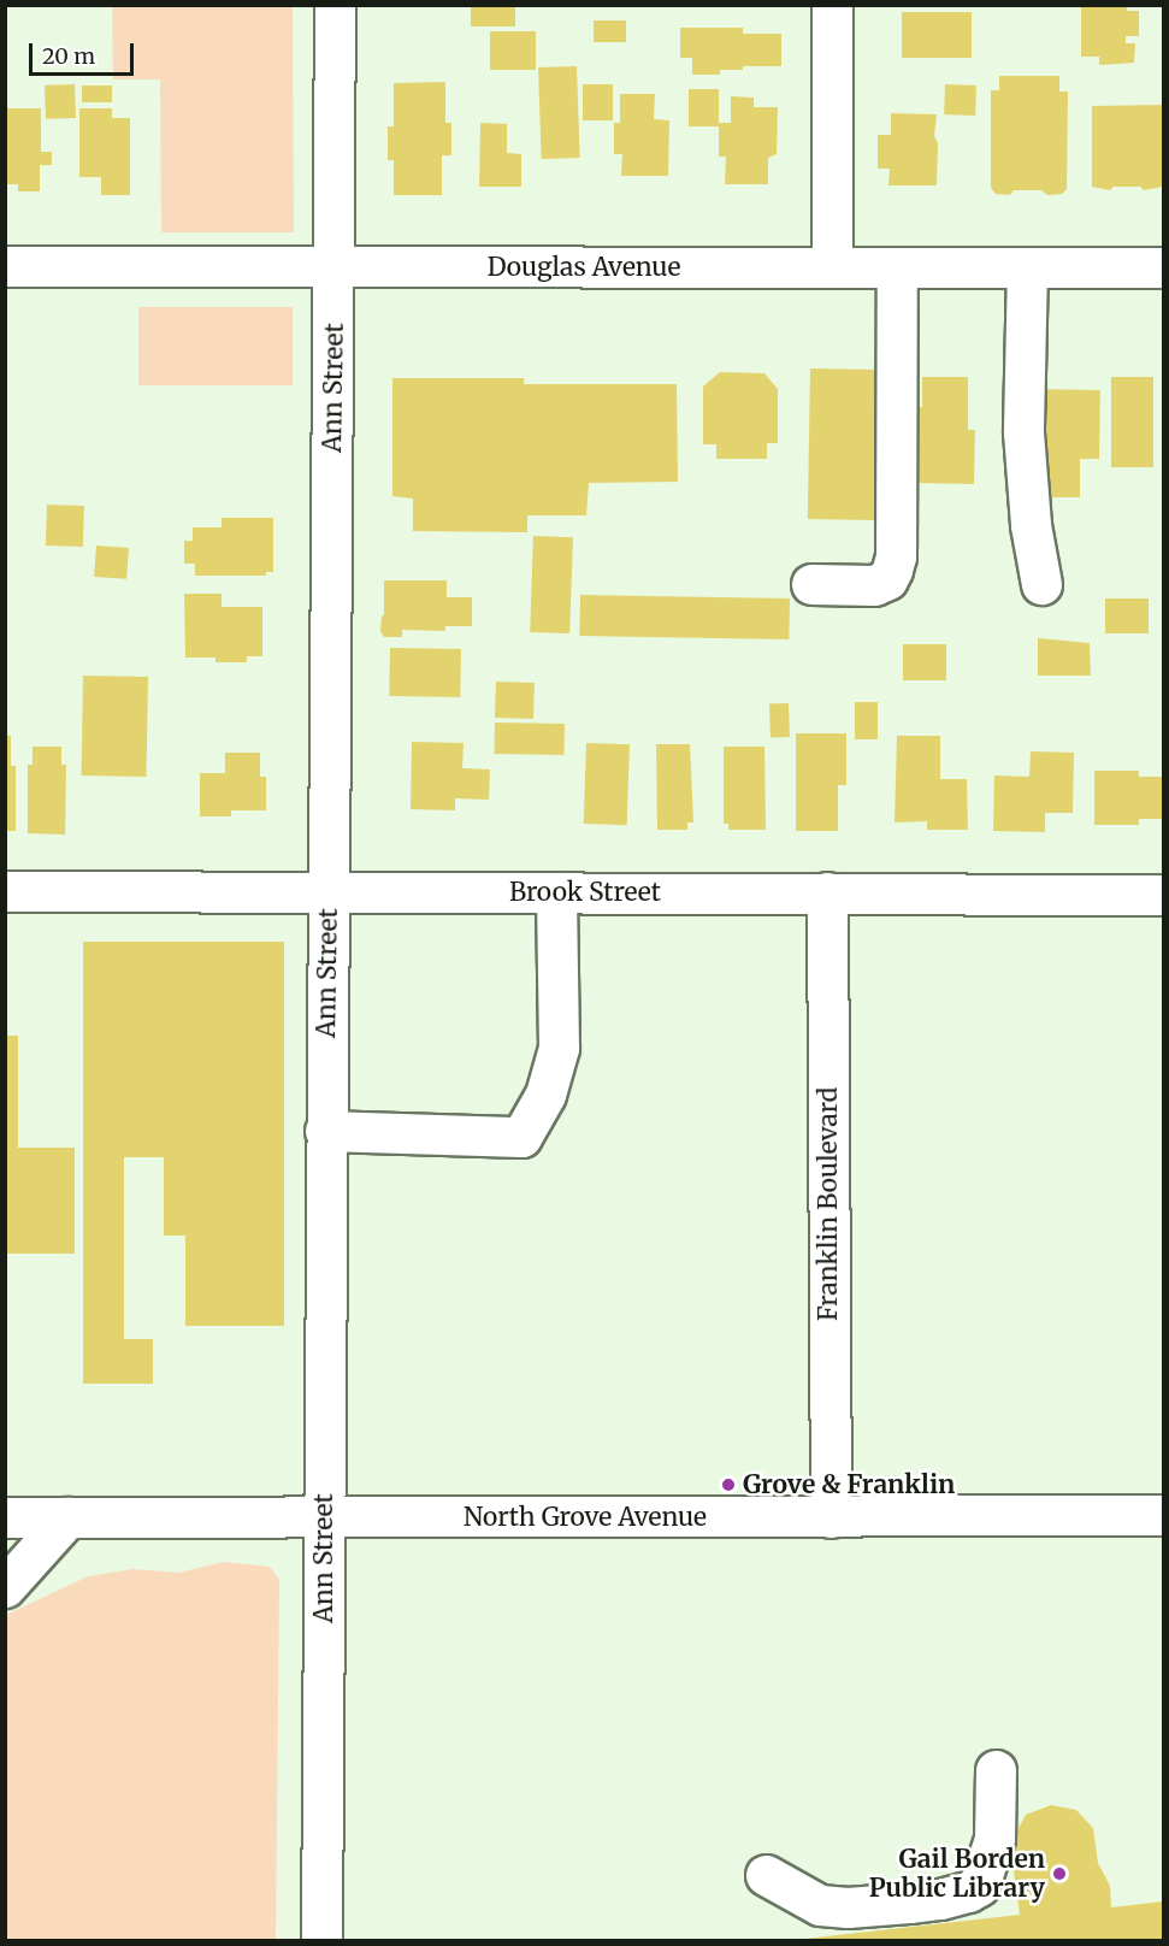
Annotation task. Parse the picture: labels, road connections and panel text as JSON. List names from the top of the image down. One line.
{"streets":{"street":["Douglas Avenue","Ann Street","Brook Street","Franklin Boulevard","North Grove Avenue"]},"crossings":[["Douglas Avenue","Ann Street"],["Ann Street","Brook Street"],["Ann Street","North Grove Avenue"],["Brook Street","Franklin Boulevard"],["Franklin Boulevard","North Grove Avenue"]],"places":["Grove & Franklin","Gail Borden Public Library"],"scale_bar":"20 m"}
